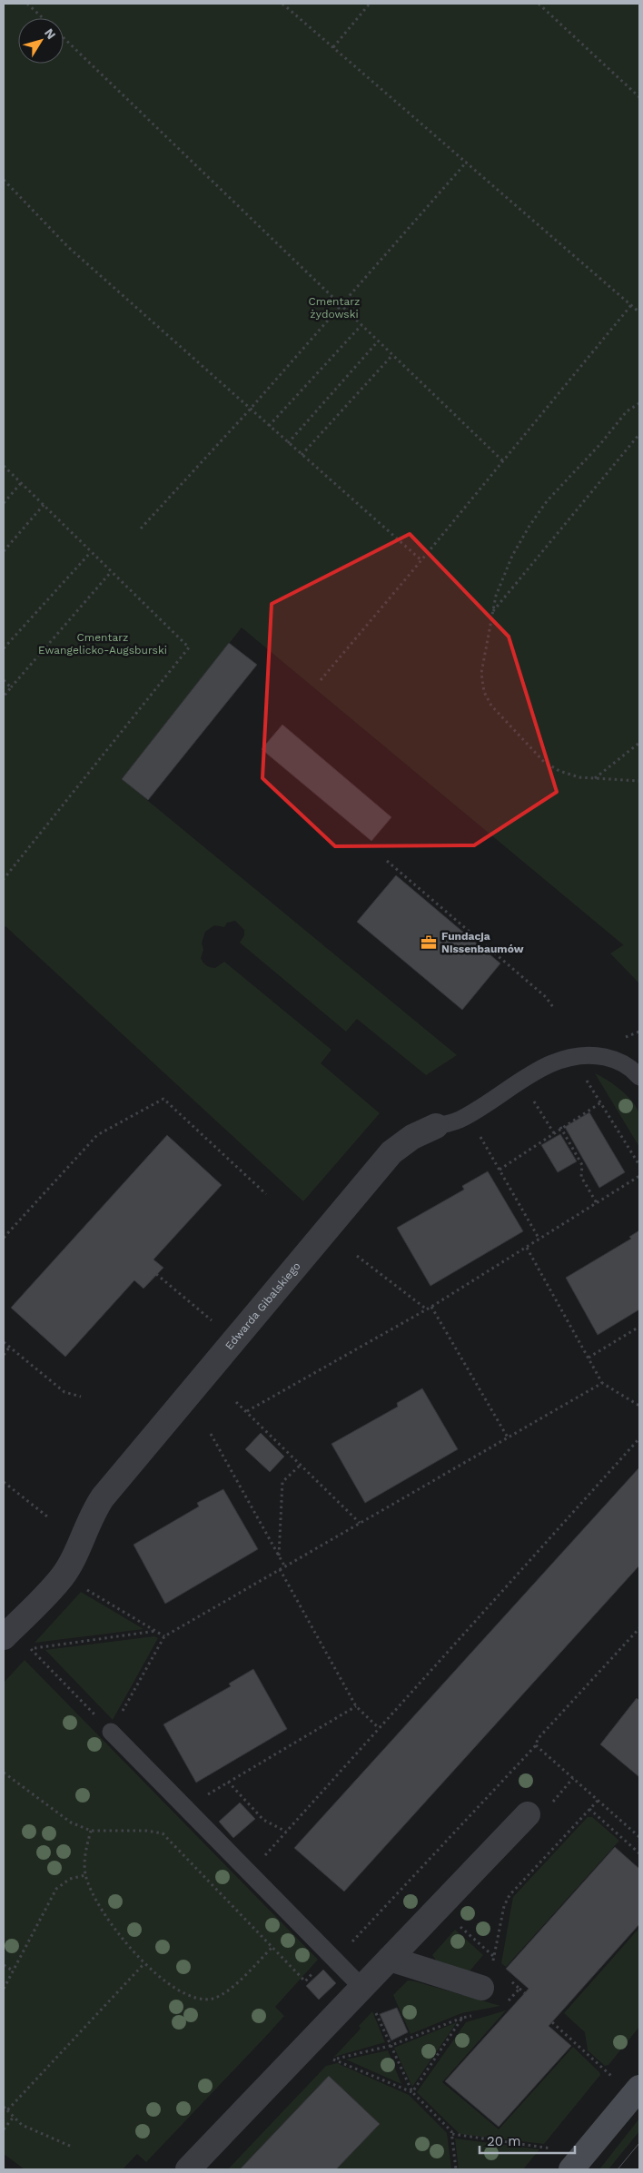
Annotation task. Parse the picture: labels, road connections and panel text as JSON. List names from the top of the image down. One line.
{"streets":{"street":["Edwarda Gibalskiego"]},"parks":["Cmentarz żydowski","Cmentarz Ewangelicko-Augsburski"],"places":{"office":["Fundacja Nissenbaumów"]},"scale_bar":"20 m","north":"top right"}
